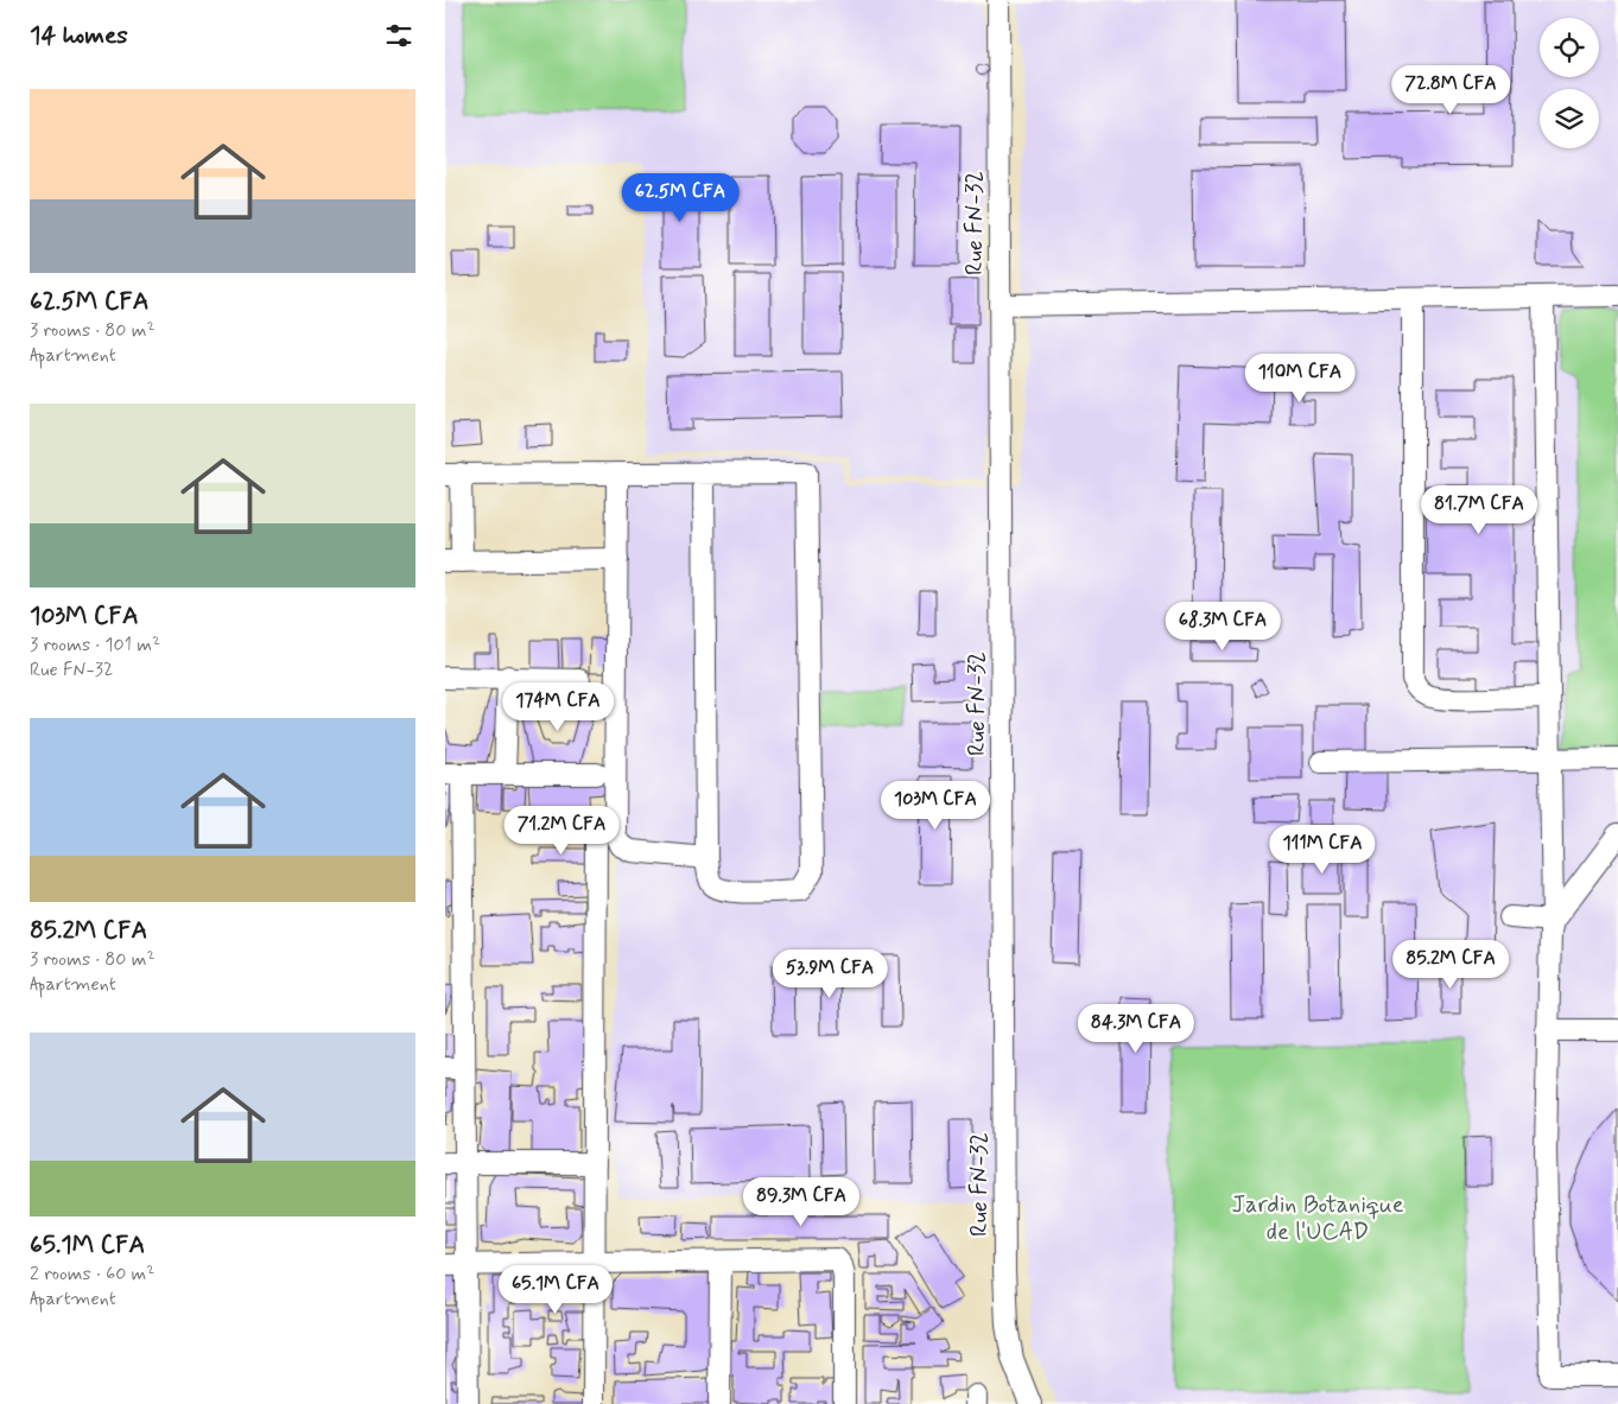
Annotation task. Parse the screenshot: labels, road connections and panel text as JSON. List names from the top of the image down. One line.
{"streets":{"street":["Rue FN-32"]},"parks":["Jardin Botanique de l'UCAD"],"page":{"heading":"14 homes","price":["72.8M CFA","62.5M CFA","110M CFA","81.7M CFA","68.3M CFA","174M CFA","103M CFA","71.2M CFA","111M CFA","85.2M CFA","53.9M CFA","84.3M CFA","89.3M CFA","65.1M CFA"],"list":[{"name":"62.5M CFA","note":"3 rooms · 80 m² · Apartment"},{"name":"103M CFA","note":"3 rooms · 101 m² · Rue FN-32"},{"name":"85.2M CFA","note":"3 rooms · 80 m² · Apartment"},{"name":"65.1M CFA","note":"2 rooms · 60 m² · Apartment"}]}}
